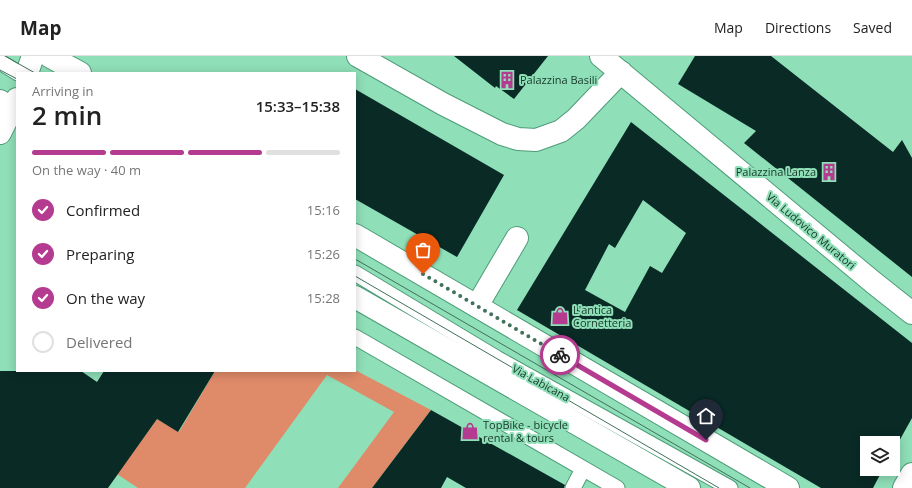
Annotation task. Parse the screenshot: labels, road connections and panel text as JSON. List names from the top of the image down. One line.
{"streets":{"main road":["Via Ludovico Muratori","Via Labicana"]},"places":{"building":["Palazzina Basili","Palazzina Lanza"],"shop":["L'antica Cornetteria","TopBike - bicycle rental & tours"]},"page":{"header":"Map","nav":["Map","Directions","Saved"],"heading":["2 min","Arriving in","15:33–15:38"],"bar":"On the way · 40 m","list":[["Confirmed","15:16"],["Preparing","15:26"],["On the way","15:28"],"Delivered"]}}
